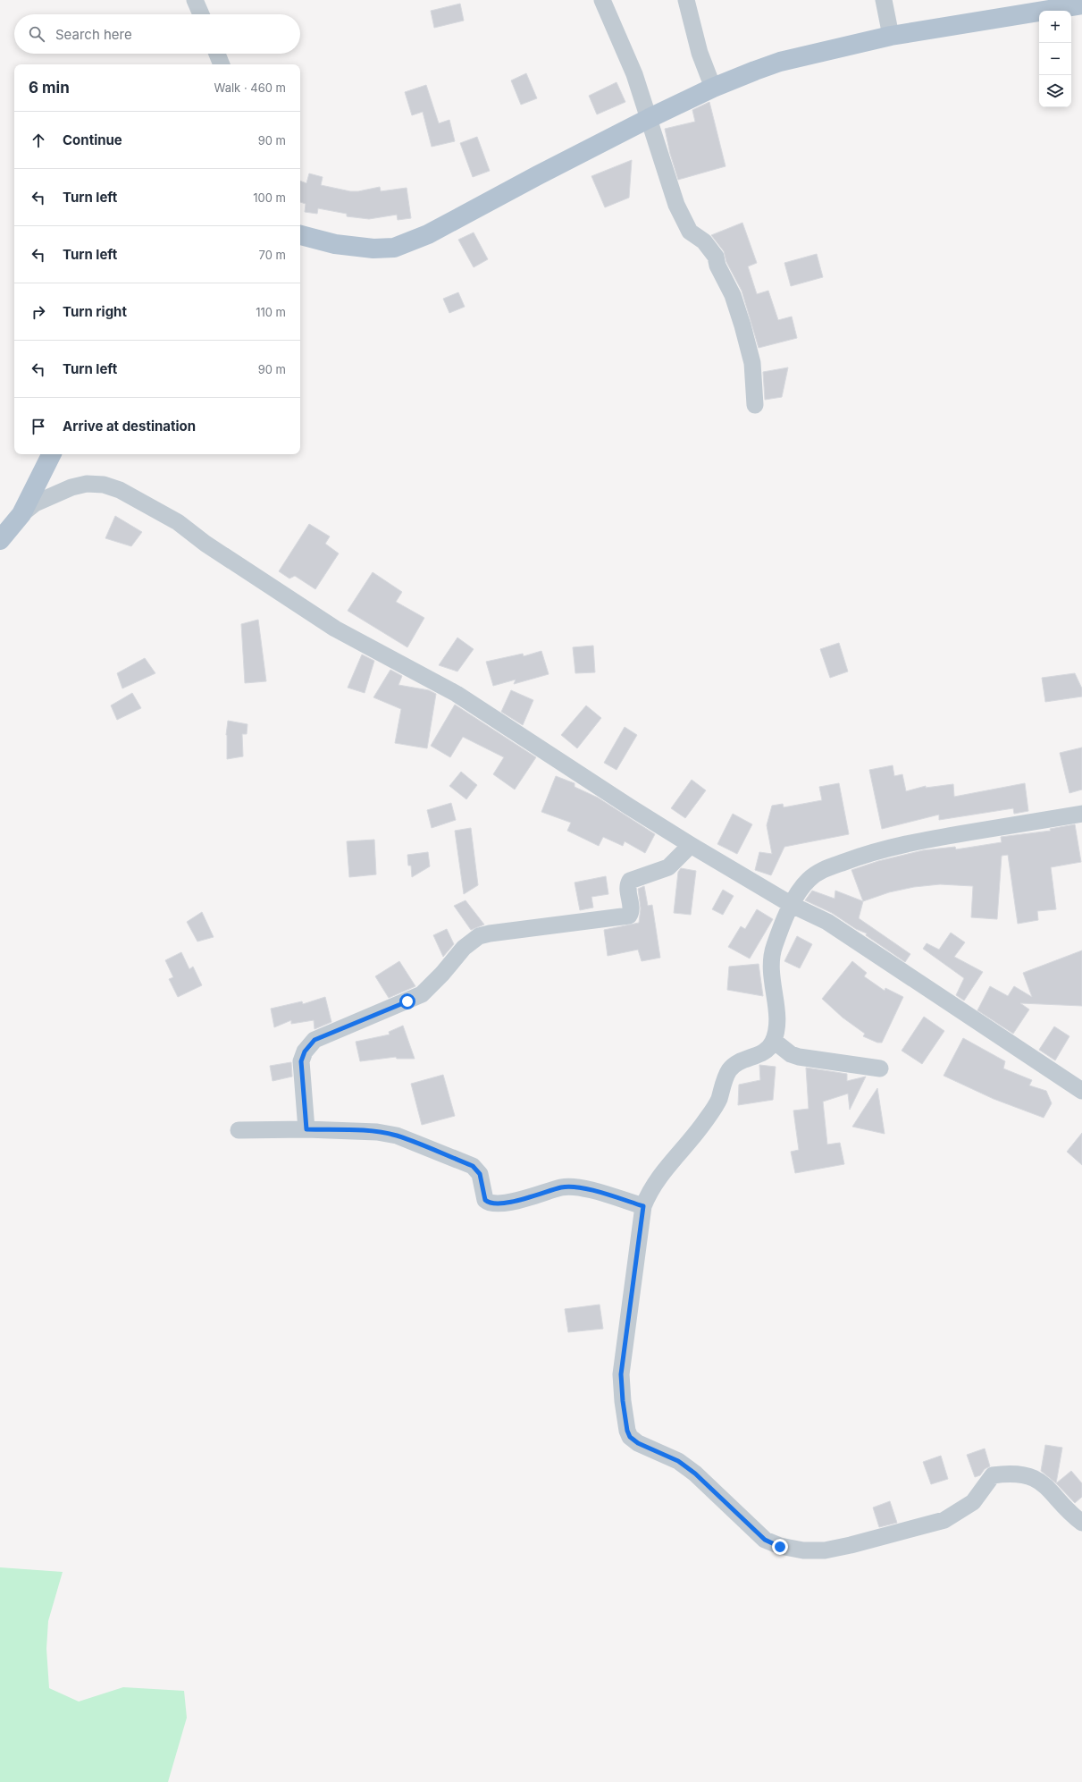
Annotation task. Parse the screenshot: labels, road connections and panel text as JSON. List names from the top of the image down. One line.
{"page":{"map_buttons":["+","−"],"search":"Search here","heading":["6 min","Walk · 460 m"],"list":[["Continue","90 m"],["Turn left","100 m"],["Turn left","70 m"],["Turn right","110 m"],["Turn left","90 m"],"Arrive at destination"]}}
